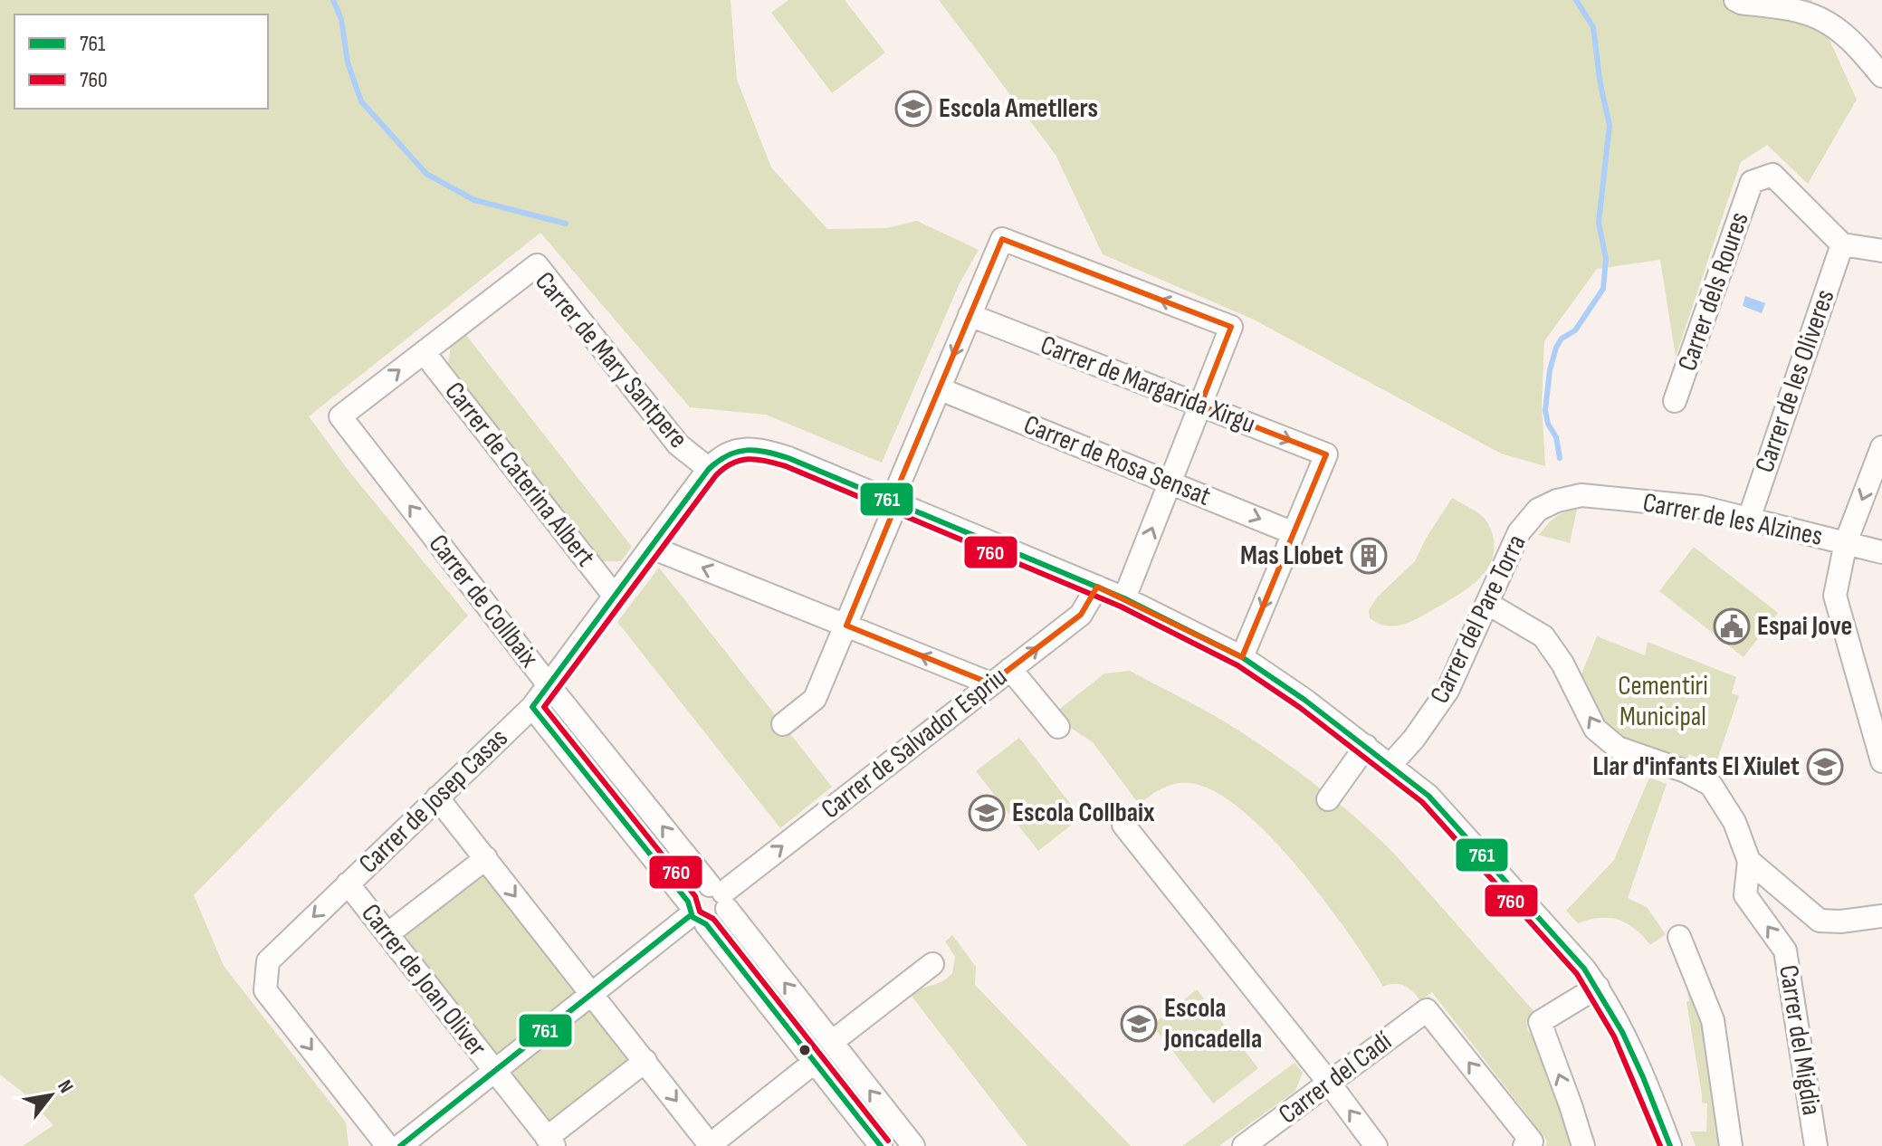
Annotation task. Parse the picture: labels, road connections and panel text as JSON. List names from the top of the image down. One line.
{"streets":{"street":["Carrer dels Roures","Carrer de Mary Santpere","Carrer de les Oliveres","Carrer de Margarida Xirgu","Carrer de Rosa Sensat","Carrer de Caterina Albert","Carrer de les Alzines","Carrer de Collbaix","Carrer del Pare Torra","Carrer de Salvador Espriu","Carrer de Josep Casas","Carrer de Joan Oliver","Carrer del Migdia","Carrer del Cadí"]},"crossings":[["Carrer dels Roures","Carrer de les Oliveres"],["Carrer de Mary Santpere","Carrer de Caterina Albert"],["Carrer de Mary Santpere","Carrer de Collbaix"],["Carrer de Mary Santpere","Carrer de Josep Casas"],["Carrer de les Oliveres","Carrer de les Alzines"],["Carrer de Margarida Xirgu","Carrer de Rosa Sensat"],["Carrer de Caterina Albert","Carrer de Josep Casas"],["Carrer de les Alzines","Carrer del Pare Torra"],["Carrer de Collbaix","Carrer de Salvador Espriu"],["Carrer de Collbaix","Carrer de Josep Casas"],["Carrer de Josep Casas","Carrer de Joan Oliver"]],"parks":["Cementiri Municipal"],"places":{"school or university":["Escola Ametllers","Llar d'infants El Xiulet","Escola Collbaix","Escola Joncadella"],"building":["Mas Llobet"],"public building":["Espai Jove"]},"lines":["transit line 761","transit line 760"],"legend":["761","760"],"north":"top right"}
